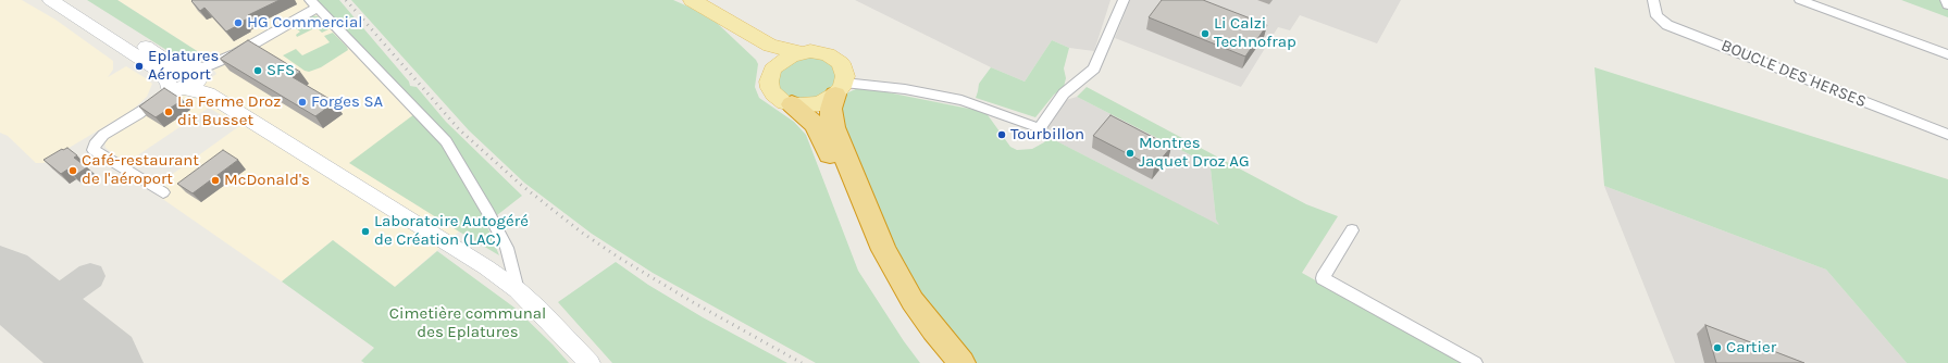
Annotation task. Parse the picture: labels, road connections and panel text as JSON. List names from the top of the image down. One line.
{"streets":{"street":["BOUCLE DES HERSES"]},"parks":["Cimetière communal des Eplatures"],"places":["HG Commercial","Li Calzi Technofrap","Eplatures Aéroport","SFS","Forges SA","La Ferme Droz dit Busset","Tourbillon","Montres Jaquet Droz AG","Café-restaurant de l'aéroport","McDonald's","Laboratoire Autogéré de Création (LAC)","Cartier"]}
